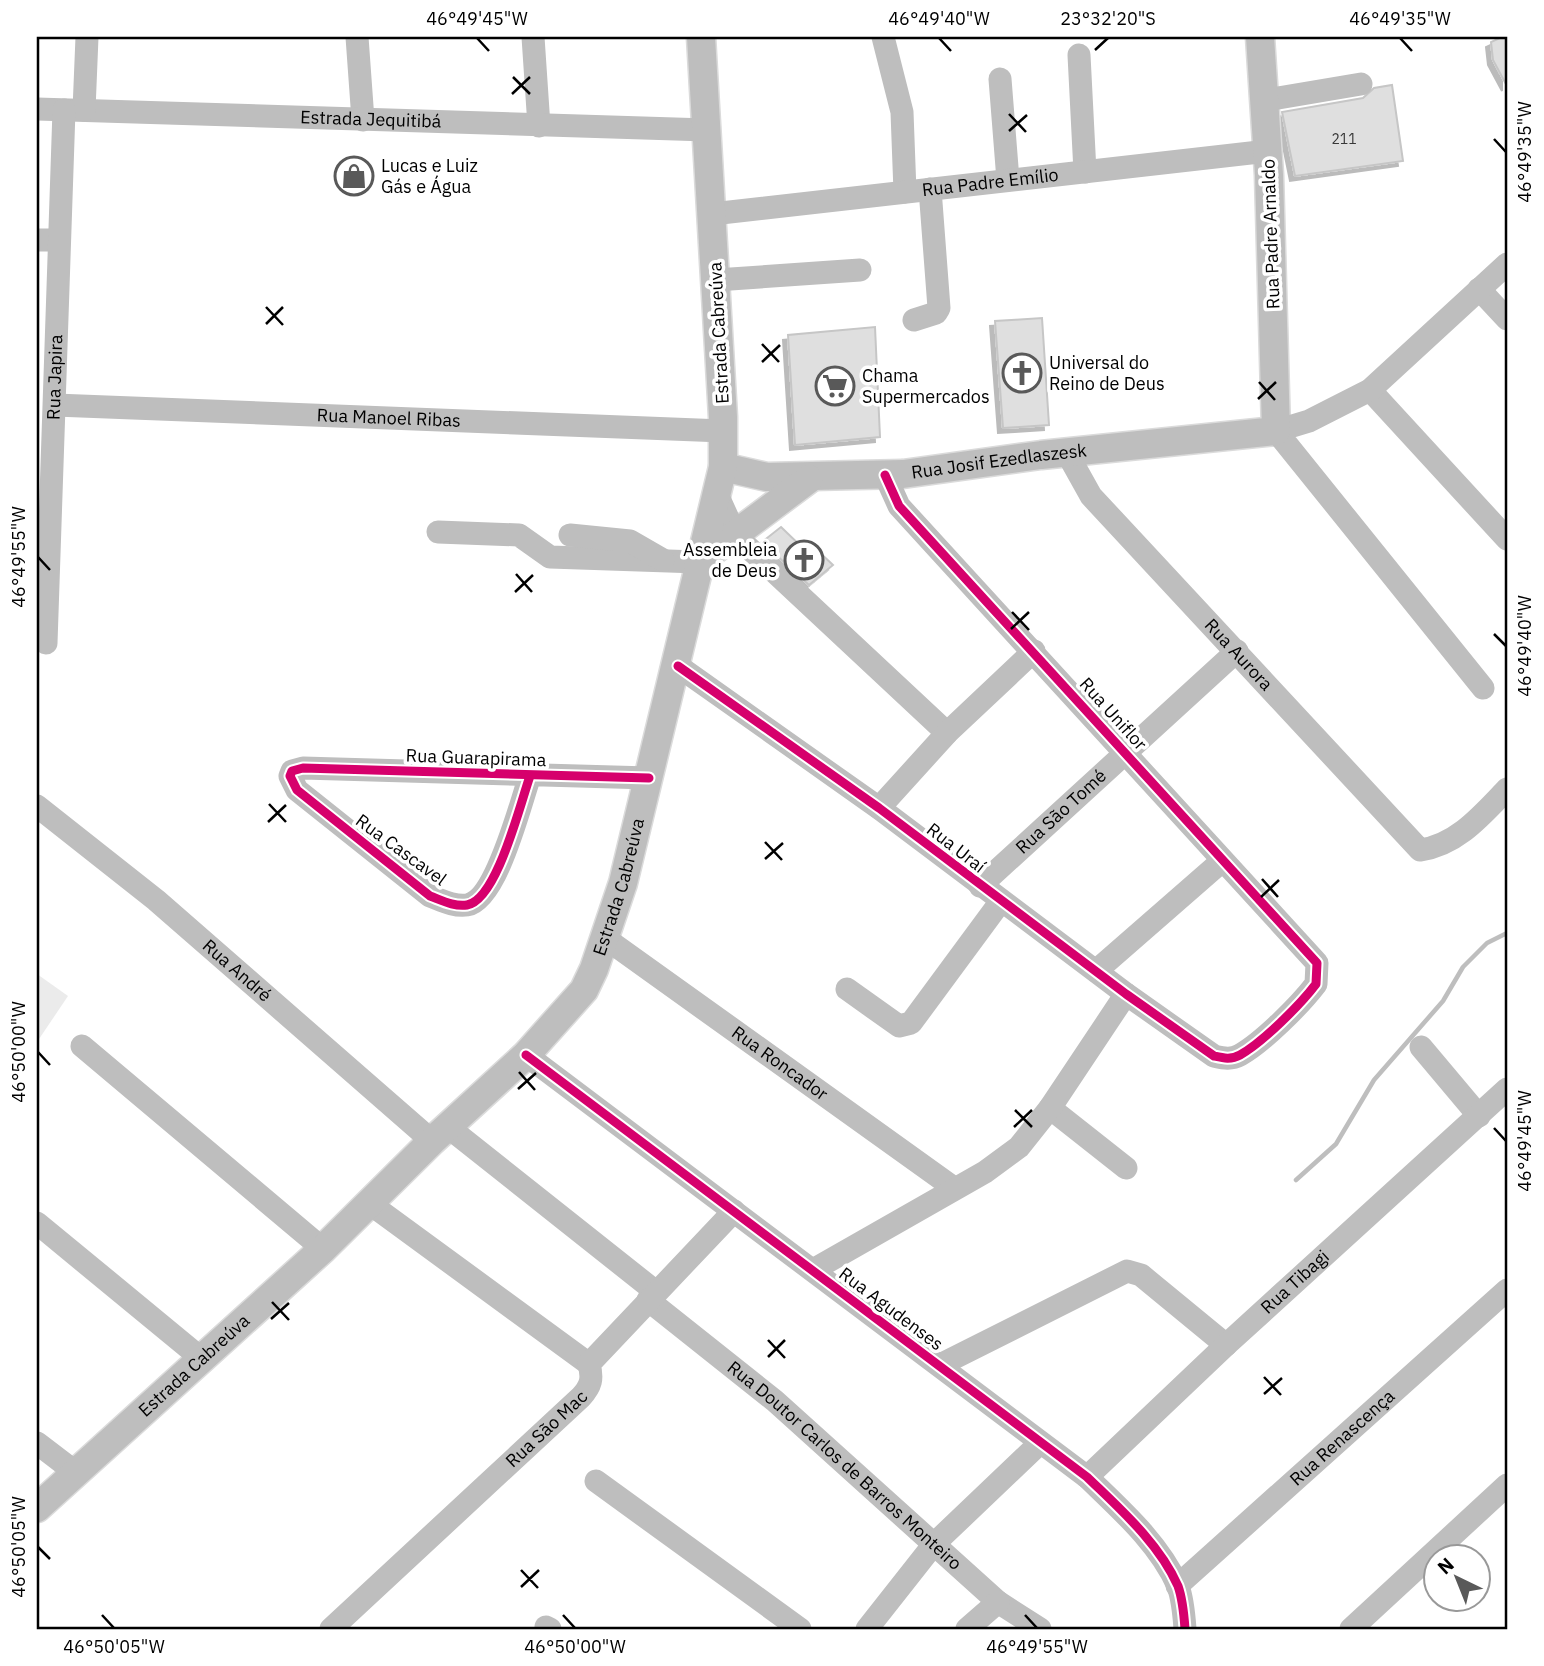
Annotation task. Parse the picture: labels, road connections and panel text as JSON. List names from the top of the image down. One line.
{"streets":{"main road":["Rua Padre Arnaldo","Estrada Cabreúva","Rua Josif Ezedlaszesk"],"street":["Estrada Jequitibá","Rua Padre Emílio","Rua Japira","Rua Manoel Ribas","Rua Aurora","Rua Uniflor","Rua Guarapirama","Rua São Tomé","Rua Uraí","Rua Cascavel","Rua André","Rua Roncador","Rua Tibagi","Rua Agudenses","Rua São Mac","Rua Renascença","Rua Doutor Carlos de Barros Monteiro"]},"crossings":[["Estrada Jequitibá","Estrada Cabreúva"],["Estrada Jequitibá","Rua Japira"],["Rua Padre Emílio","Rua Padre Arnaldo"],["Rua Padre Emílio","Estrada Cabreúva"],["Rua Padre Arnaldo","Rua Josif Ezedlaszesk"],["Estrada Cabreúva","Rua Manoel Ribas"],["Estrada Cabreúva","Rua Josif Ezedlaszesk"],["Estrada Cabreúva","Rua Guarapirama"],["Estrada Cabreúva","Rua Uraí"],["Estrada Cabreúva","Rua André"],["Estrada Cabreúva","Rua Roncador"],["Estrada Cabreúva","Rua Agudenses"],["Estrada Cabreúva","Rua Doutor Carlos de Barros Monteiro"],["Rua Japira","Rua Manoel Ribas"],["Rua Josif Ezedlaszesk","Rua Aurora"],["Rua Josif Ezedlaszesk","Rua Uniflor"],["Rua Aurora","Rua São Tomé"],["Rua Uniflor","Rua São Tomé"],["Rua Uniflor","Rua Uraí"],["Rua Guarapirama","Rua Cascavel"],["Rua São Tomé","Rua Uraí"],["Rua André","Rua Doutor Carlos de Barros Monteiro"],["Rua Tibagi","Rua Agudenses"],["Rua Agudenses","Rua São Mac"],["Rua Agudenses","Rua Renascença"],["Rua São Mac","Rua Doutor Carlos de Barros Monteiro"]],"places":{"shop":["Lucas e Luiz Gás e Água"],"church":["Universal do Reino de Deus","Assembleia de Deus"],"supermarket":["Chama Supermercados"]},"house_numbers":["211"],"north":"top left","coordinates":["46°49'45\"W","46°49'40\"W","23°32'20\"S","46°49'35\"W","46°49'55\"W","46°50'00\"W","46°50'05\"W"]}
